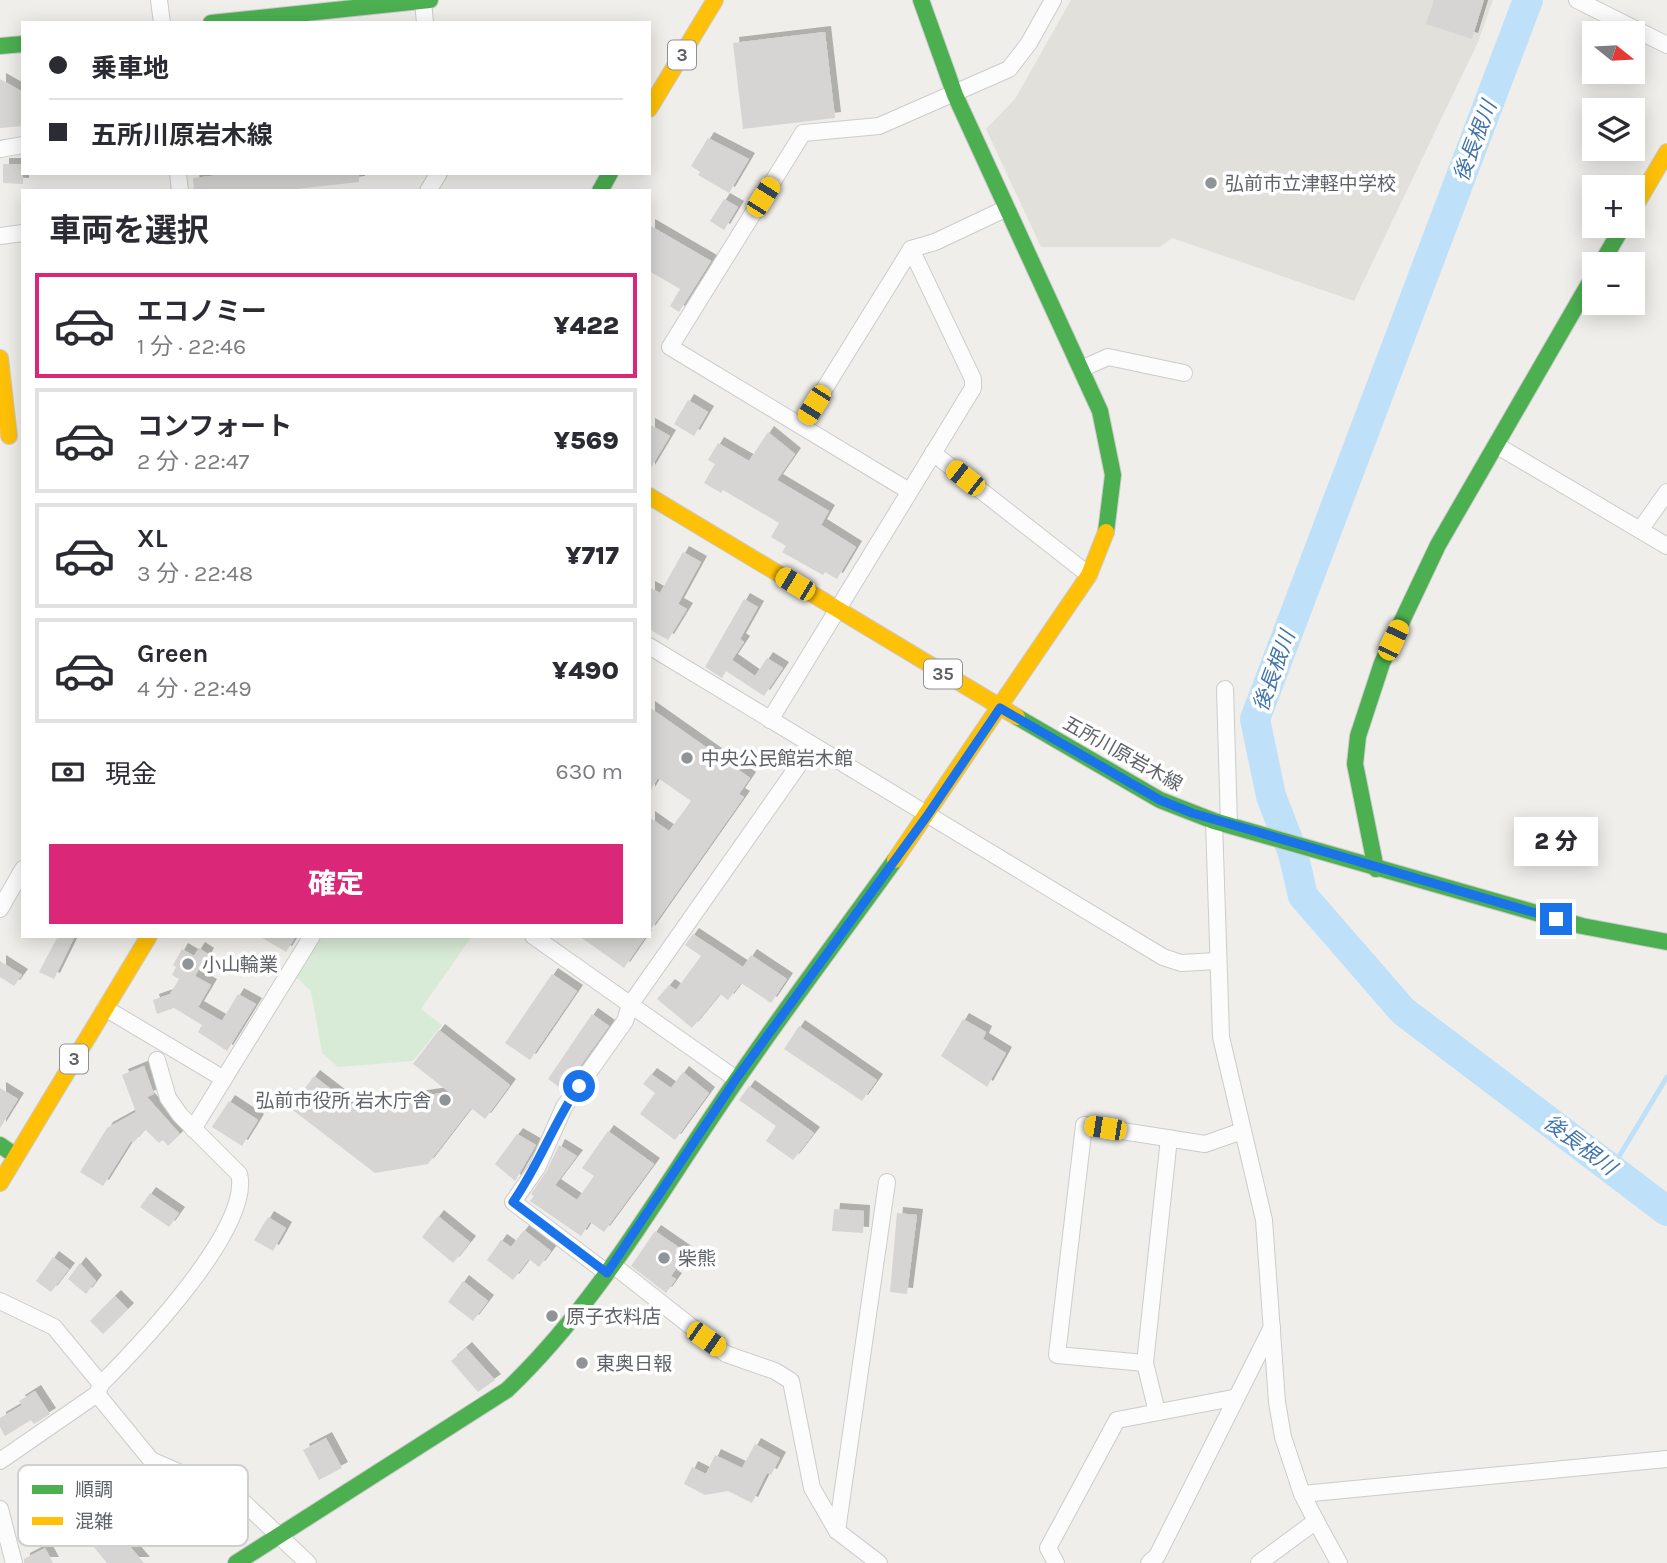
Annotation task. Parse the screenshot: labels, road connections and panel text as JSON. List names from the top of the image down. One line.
{"streets":{"street":["3","35","五所川原岩木線"]},"water":["後長根川"],"places":["弘前市立津軽中学校","中央公民館岩木館","小山輪業","弘前市役所 岩木庁舎","柴熊","原子衣料店","東奥日報"],"legend":["順調","混雑"],"north":"right","page":{"map_buttons":["+","−"],"banner":["乗車地","五所川原岩木線"],"heading":"車両を選択","list":[{"name":"エコノミー","note":"1 分 · 22:46","value":"¥422"},{"name":"コンフォート","note":"2 分 · 22:47","value":"¥569"},{"name":"XL","note":"3 分 · 22:48","value":"¥717"},{"name":"Green","note":"4 分 · 22:49","value":"¥490"}],"pay":["現金","630 m"],"bubble":"2 分","buttons":"確定"}}
